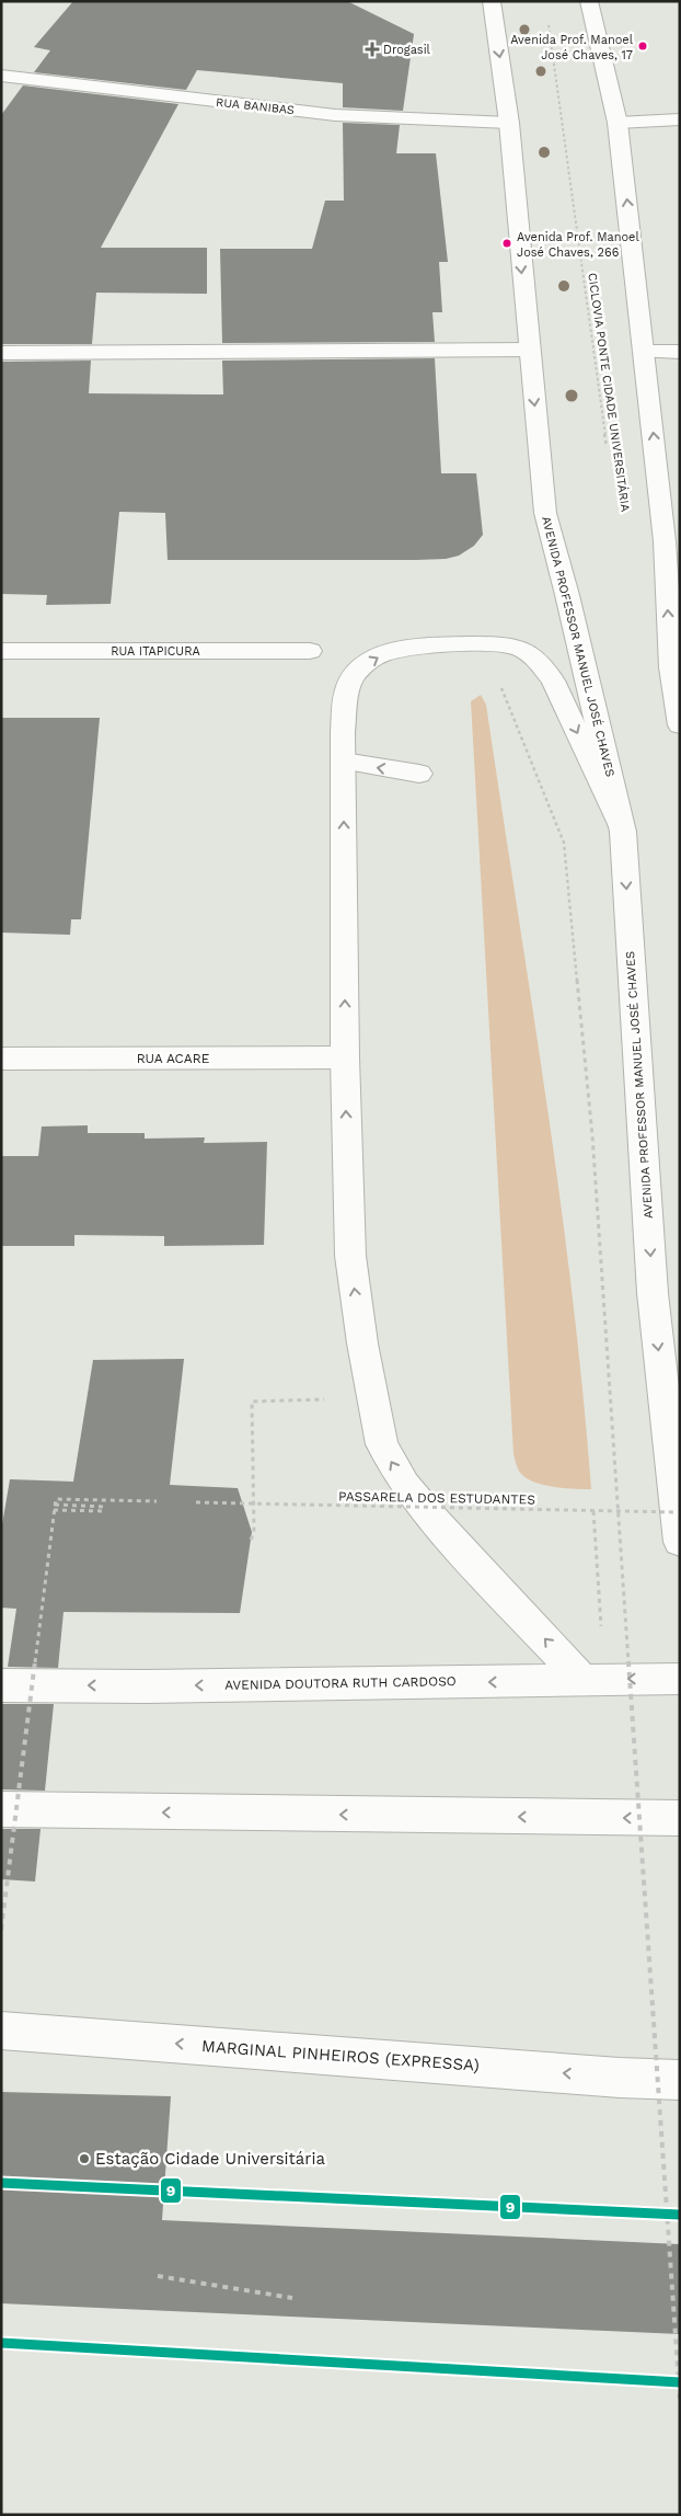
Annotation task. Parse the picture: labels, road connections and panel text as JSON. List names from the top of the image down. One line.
{"streets":{"main road":["RUA BANIBAS","AVENIDA PROFESSOR MANUEL JOSÉ CHAVES","RUA ITAPICURA","RUA ACARE","AVENIDA DOUTORA RUTH CARDOSO","MARGINAL PINHEIROS (EXPRESSA)"],"path":["CICLOVIA PONTE CIDADE UNIVERSITÁRIA","PASSARELA DOS ESTUDANTES"]},"crossings":[["RUA BANIBAS","AVENIDA PROFESSOR MANUEL JOSÉ CHAVES"],["AVENIDA PROFESSOR MANUEL JOSÉ CHAVES","PASSARELA DOS ESTUDANTES"]],"places":{"other":["Avenida Prof. Manoel José Chaves, 17","Avenida Prof. Manoel José Chaves, 266","Estação Cidade Universitária"],"health":["Drogasil"]},"lines":["transit line 9"]}
